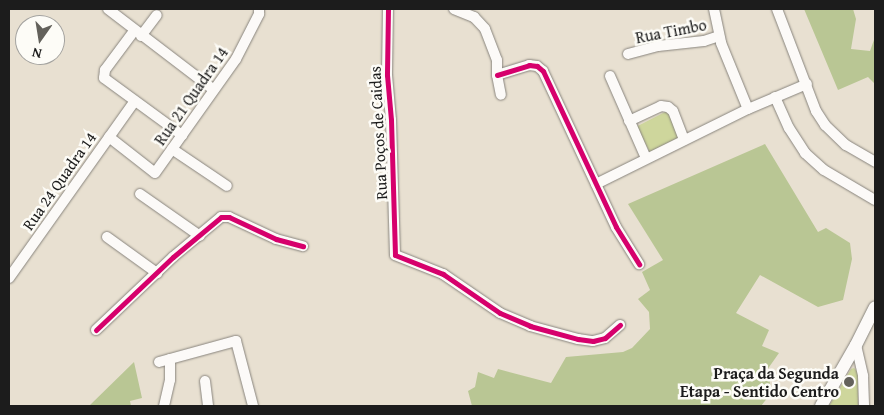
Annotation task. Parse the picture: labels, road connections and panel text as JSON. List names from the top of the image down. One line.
{"streets":{"street":["Rua Timbo","Rua 21 Quadra 14","Rua Poços de Caidas","Rua 24 Quadra 14"]},"crossings":[["Rua 21 Quadra 14","Rua 24 Quadra 14"]],"places":["Praça da Segunda Etapa - Sentido Centro"],"north":"bottom"}
